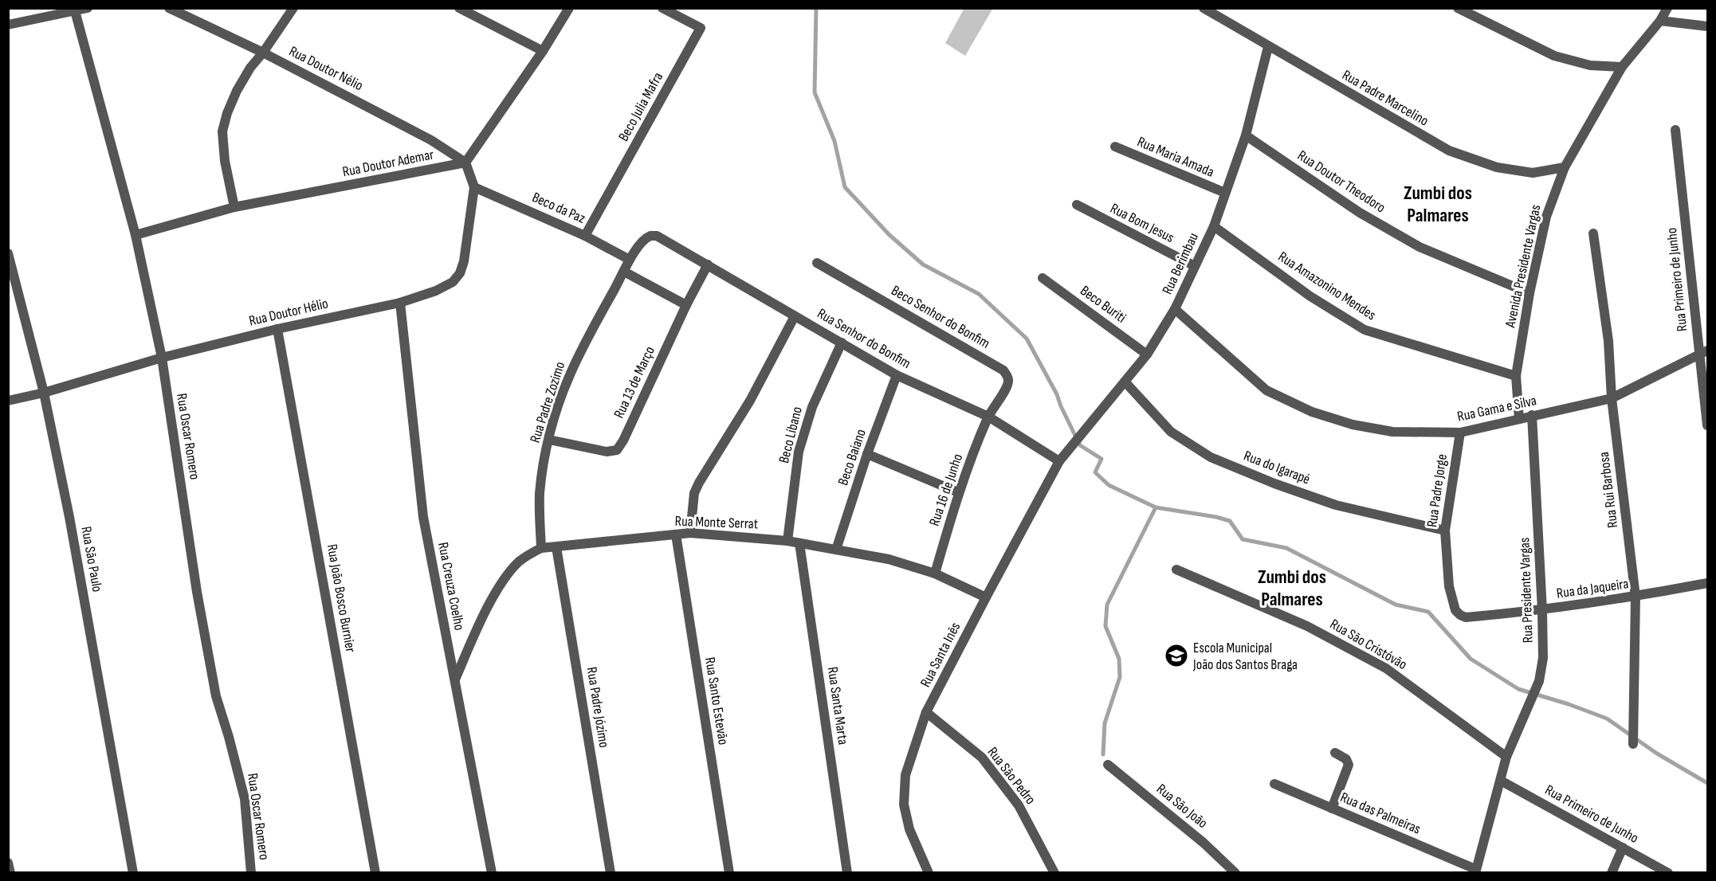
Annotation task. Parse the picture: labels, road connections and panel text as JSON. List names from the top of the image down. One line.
{"streets":{"street":["Rua Doutor Nélio","Rua Padre Marcelino","Beco Julia Mafra","Rua Maria Amada","Rua Doutor Ademar","Rua Doutor Theodoro","Beco da Paz","Rua Bom Jesus","Rua Berimbau","Avenida Presidente Vargas","Rua Primeiro de Junho","Rua Amazonino Mendes","Beco Buriti","Rua Doutor Hélio","Beco Senhor do Bonfim","Rua Senhor do Bonfim","Rua 13 de Março","Rua Padre Zozimo","Rua Gama e Silva","Beco Líbano","Rua Oscar Romero","Beco Baiano","Rua do Igarapé","Rua 16 de Junho","Rua Rui Barbosa","Rua Padre Jorge","Rua Monte Serrat","Rua São Paulo","Rua Creuza Coelho","Rua da Jaqueira","Rua Presidente Vargas","Rua João Bosco Burnier","Rua São Cristóvão","Rua Santa Inês","Rua Santo Estevão","Rua Santa Marta","Rua Padre Józimo","Rua São Pedro","Rua São João","Rua das Palmeiras"]},"crossings":[["Rua Doutor Nélio","Rua Doutor Ademar"],["Rua Doutor Nélio","Rua Doutor Hélio"],["Rua Padre Marcelino","Rua Berimbau"],["Rua Padre Marcelino","Avenida Presidente Vargas"],["Beco Julia Mafra","Beco da Paz"],["Rua Maria Amada","Rua Berimbau"],["Rua Doutor Ademar","Rua Doutor Hélio"],["Rua Doutor Ademar","Rua Oscar Romero"],["Rua Doutor Theodoro","Rua Berimbau"],["Rua Doutor Theodoro","Avenida Presidente Vargas"],["Beco da Paz","Rua Doutor Hélio"],["Beco da Paz","Rua Padre Zozimo"],["Rua Bom Jesus","Rua Berimbau"],["Rua Berimbau","Rua Amazonino Mendes"],["Rua Berimbau","Beco Buriti"],["Rua Berimbau","Rua Senhor do Bonfim"],["Rua Berimbau","Rua Gama e Silva"],["Rua Berimbau","Rua do Igarapé"],["Rua Berimbau","Rua Santa Inês"],["Avenida Presidente Vargas","Rua Amazonino Mendes"],["Avenida Presidente Vargas","Rua Gama e Silva"],["Rua Primeiro de Junho","Rua Gama e Silva"],["Rua Primeiro de Junho","Rua Presidente Vargas"],["Rua Doutor Hélio","Rua Oscar Romero"],["Rua Doutor Hélio","Rua São Paulo"],["Rua Doutor Hélio","Rua Creuza Coelho"],["Rua Doutor Hélio","Rua João Bosco Burnier"],["Beco Senhor do Bonfim","Rua Senhor do Bonfim"],["Beco Senhor do Bonfim","Rua 16 de Junho"],["Rua Senhor do Bonfim","Rua 13 de Março"],["Rua Senhor do Bonfim","Rua Padre Zozimo"],["Rua Senhor do Bonfim","Beco Líbano"],["Rua Senhor do Bonfim","Beco Baiano"],["Rua Senhor do Bonfim","Rua 16 de Junho"],["Rua Senhor do Bonfim","Rua Santa Inês"],["Rua 13 de Março","Rua Padre Zozimo"],["Rua Padre Zozimo","Rua Monte Serrat"],["Rua Gama e Silva","Rua Rui Barbosa"],["Rua Gama e Silva","Rua Padre Jorge"],["Rua Gama e Silva","Rua Presidente Vargas"],["Beco Líbano","Rua Monte Serrat"],["Beco Baiano","Rua Monte Serrat"],["Rua do Igarapé","Rua Padre Jorge"],["Rua 16 de Junho","Rua Monte Serrat"],["Rua Rui Barbosa","Rua da Jaqueira"],["Rua Padre Jorge","Rua da Jaqueira"],["Rua Monte Serrat","Rua Creuza Coelho"],["Rua Monte Serrat","Rua Santa Inês"],["Rua Monte Serrat","Rua Santo Estevão"],["Rua Monte Serrat","Rua Santa Marta"],["Rua Monte Serrat","Rua Padre Józimo"],["Rua da Jaqueira","Rua Presidente Vargas"],["Rua Presidente Vargas","Rua São Cristóvão"],["Rua Presidente Vargas","Rua das Palmeiras"],["Rua Santa Inês","Rua São Pedro"]],"districts":["Zumbi dos Palmares","Zumbi dos Palmares"],"places":{"school or university":["Escola Municipal João dos Santos Braga"]}}
